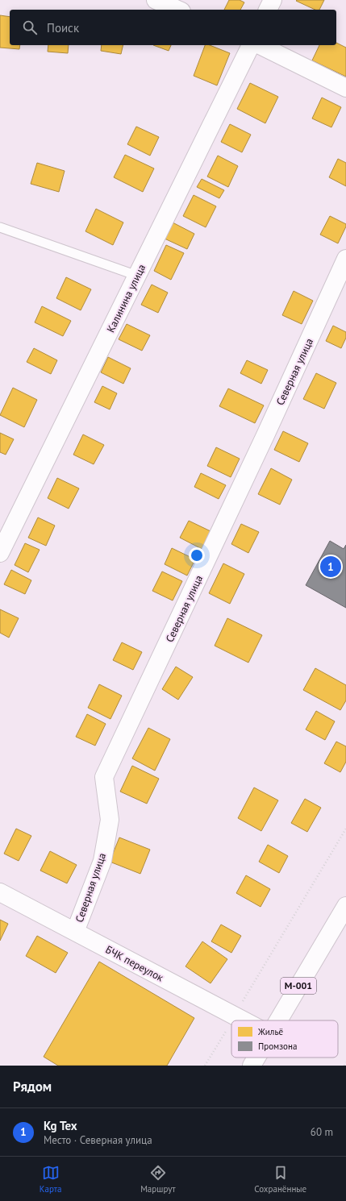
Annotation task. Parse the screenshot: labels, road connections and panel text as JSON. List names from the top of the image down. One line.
{"streets":{"street":["Калинина улица","Северная улица","БЧК переулок","М-001"]},"crossings":[["Северная улица","БЧК переулок"]],"legend":["Жильё","Промзона"],"page":{"search":"Поиск","pins":"1","heading":"Рядом","list":[{"mark":"1","name":"Kg Tex","note":"Место · Северная улица","value":"60 m"}],"nav":["Карта","Маршрут","Сохранённые"]}}
